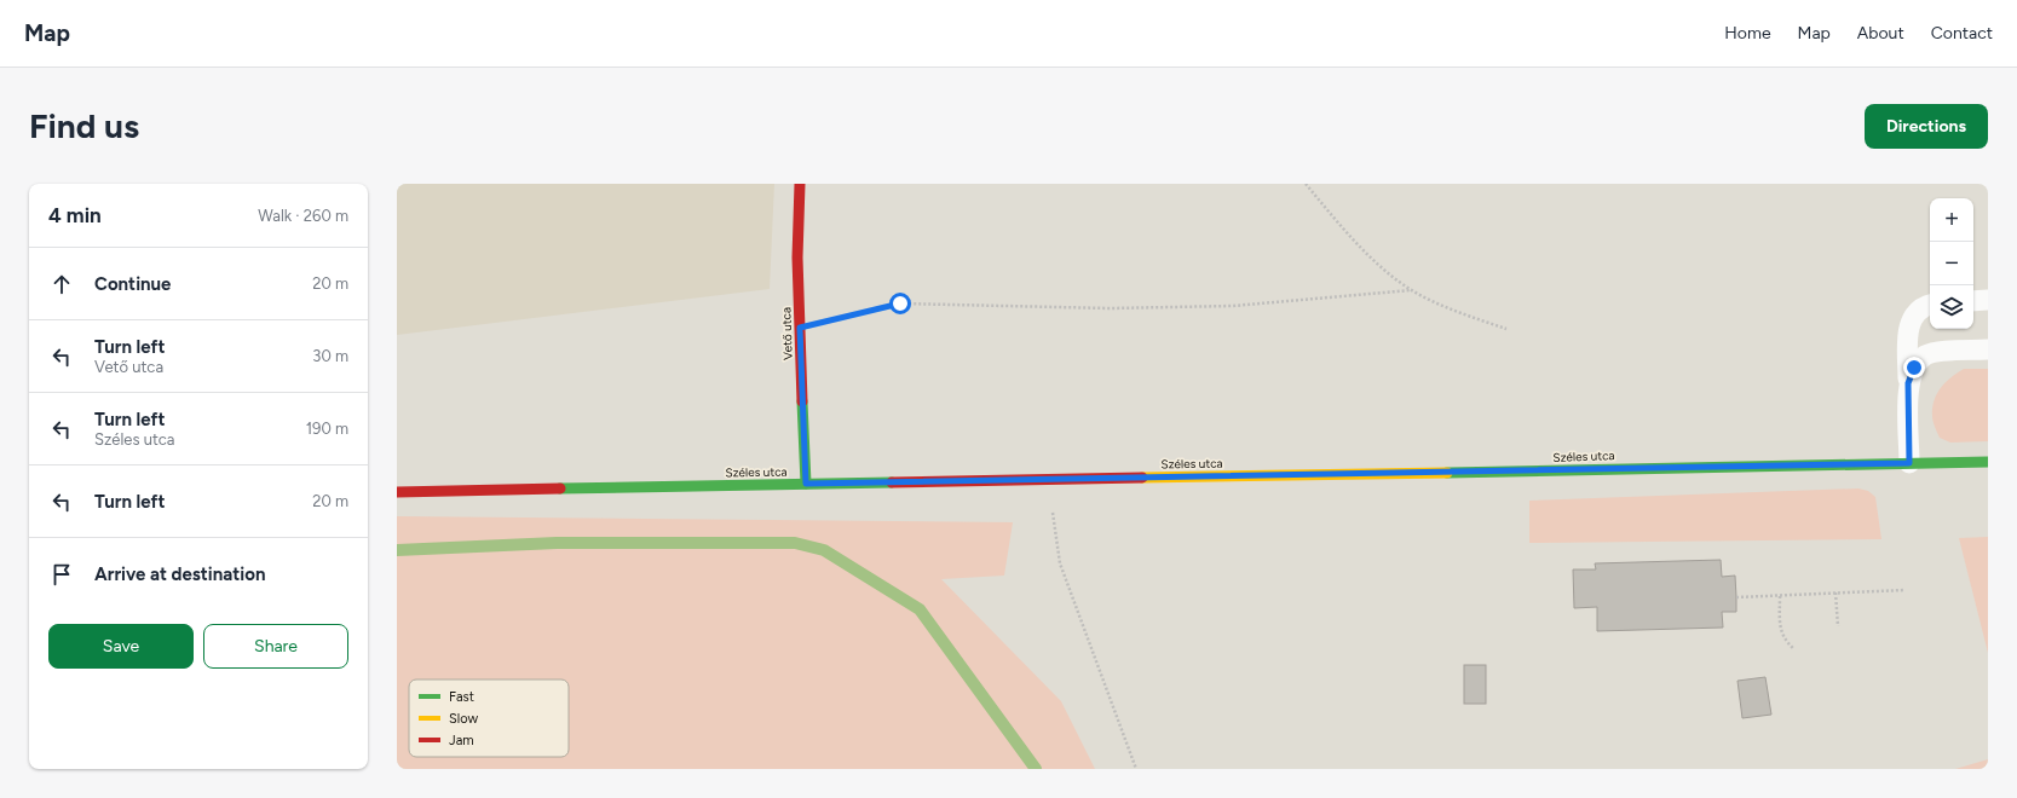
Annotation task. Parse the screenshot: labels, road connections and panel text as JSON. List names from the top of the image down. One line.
{"streets":{"street":["Vető utca","Széles utca"]},"crossings":[["Vető utca","Széles utca"]],"legend":["Fast","Slow","Jam"],"page":{"header":"Map","nav":["Home","Map","About","Contact"],"buttons":["Directions",["Save","Share"]],"title":"Find us","heading":["4 min","Walk · 260 m"],"map_buttons":["+","−"],"list":[["Continue","20 m"],["Turn left","Vető utca","30 m"],["Turn left","Széles utca","190 m"],["Turn left","20 m"],"Arrive at destination"]}}
